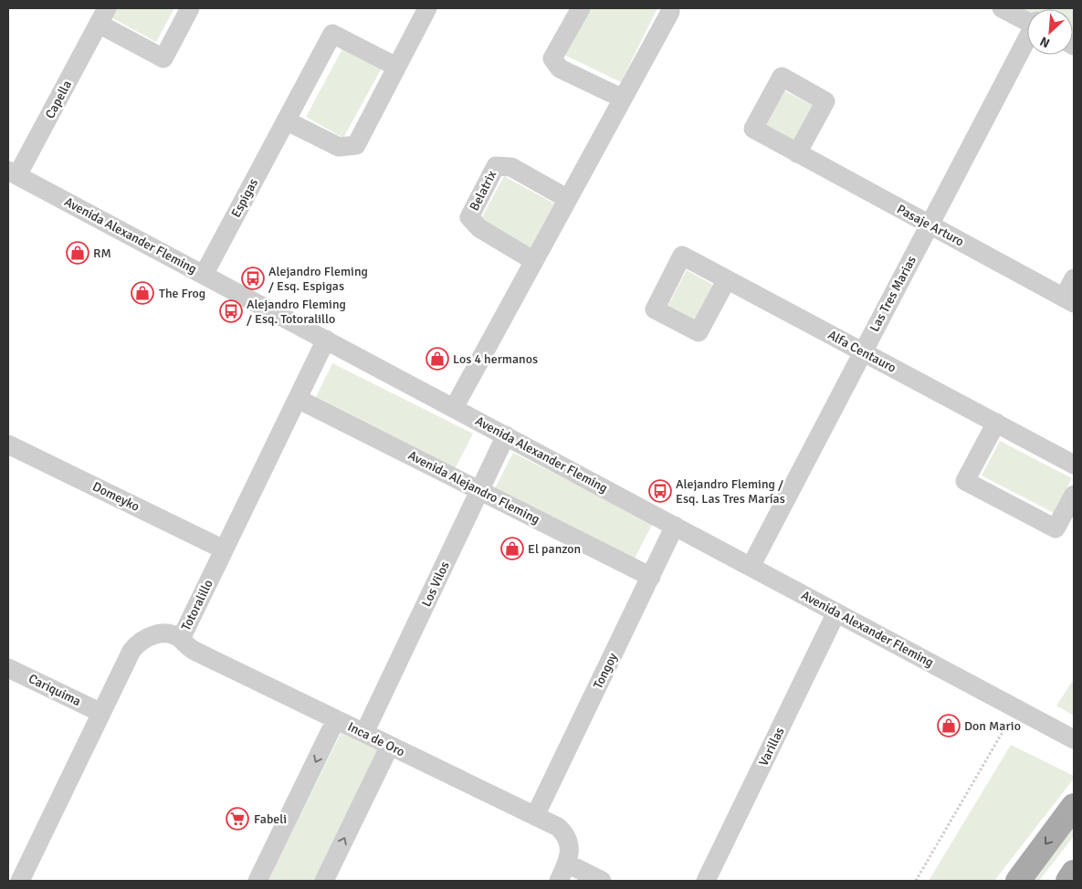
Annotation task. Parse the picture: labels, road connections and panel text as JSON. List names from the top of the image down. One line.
{"streets":{"street":["Capella","Belatrix","Espigas","Pasaje Arturo","Avenida Alexander Fleming","Las Tres Marias","Alfa Centauro","Avenida Alejandro Fleming","Domeyko","Los Vilos","Totoralillo","Tongoy","Cariquima","Inca de Oro","Varillas"]},"crossings":[["Capella","Avenida Alexander Fleming"],["Espigas","Avenida Alexander Fleming"],["Pasaje Arturo","Las Tres Marias"],["Avenida Alexander Fleming","Las Tres Marias"],["Avenida Alexander Fleming","Los Vilos"],["Avenida Alexander Fleming","Totoralillo"],["Avenida Alexander Fleming","Tongoy"],["Avenida Alexander Fleming","Varillas"],["Las Tres Marias","Alfa Centauro"],["Avenida Alejandro Fleming","Los Vilos"],["Avenida Alejandro Fleming","Totoralillo"],["Avenida Alejandro Fleming","Tongoy"],["Domeyko","Totoralillo"],["Los Vilos","Inca de Oro"],["Totoralillo","Cariquima"],["Totoralillo","Inca de Oro"],["Tongoy","Inca de Oro"]],"places":{"shop":["RM","The Frog","Los 4 hermanos","El panzon","Don Mario"],"bus stop":["Alejandro Fleming / Esq. Espigas","Alejandro Fleming / Esq. Totoralillo","Alejandro Fleming / Esq. Las Tres Marías"],"supermarket":["Fabeli"]},"north":"bottom left"}
